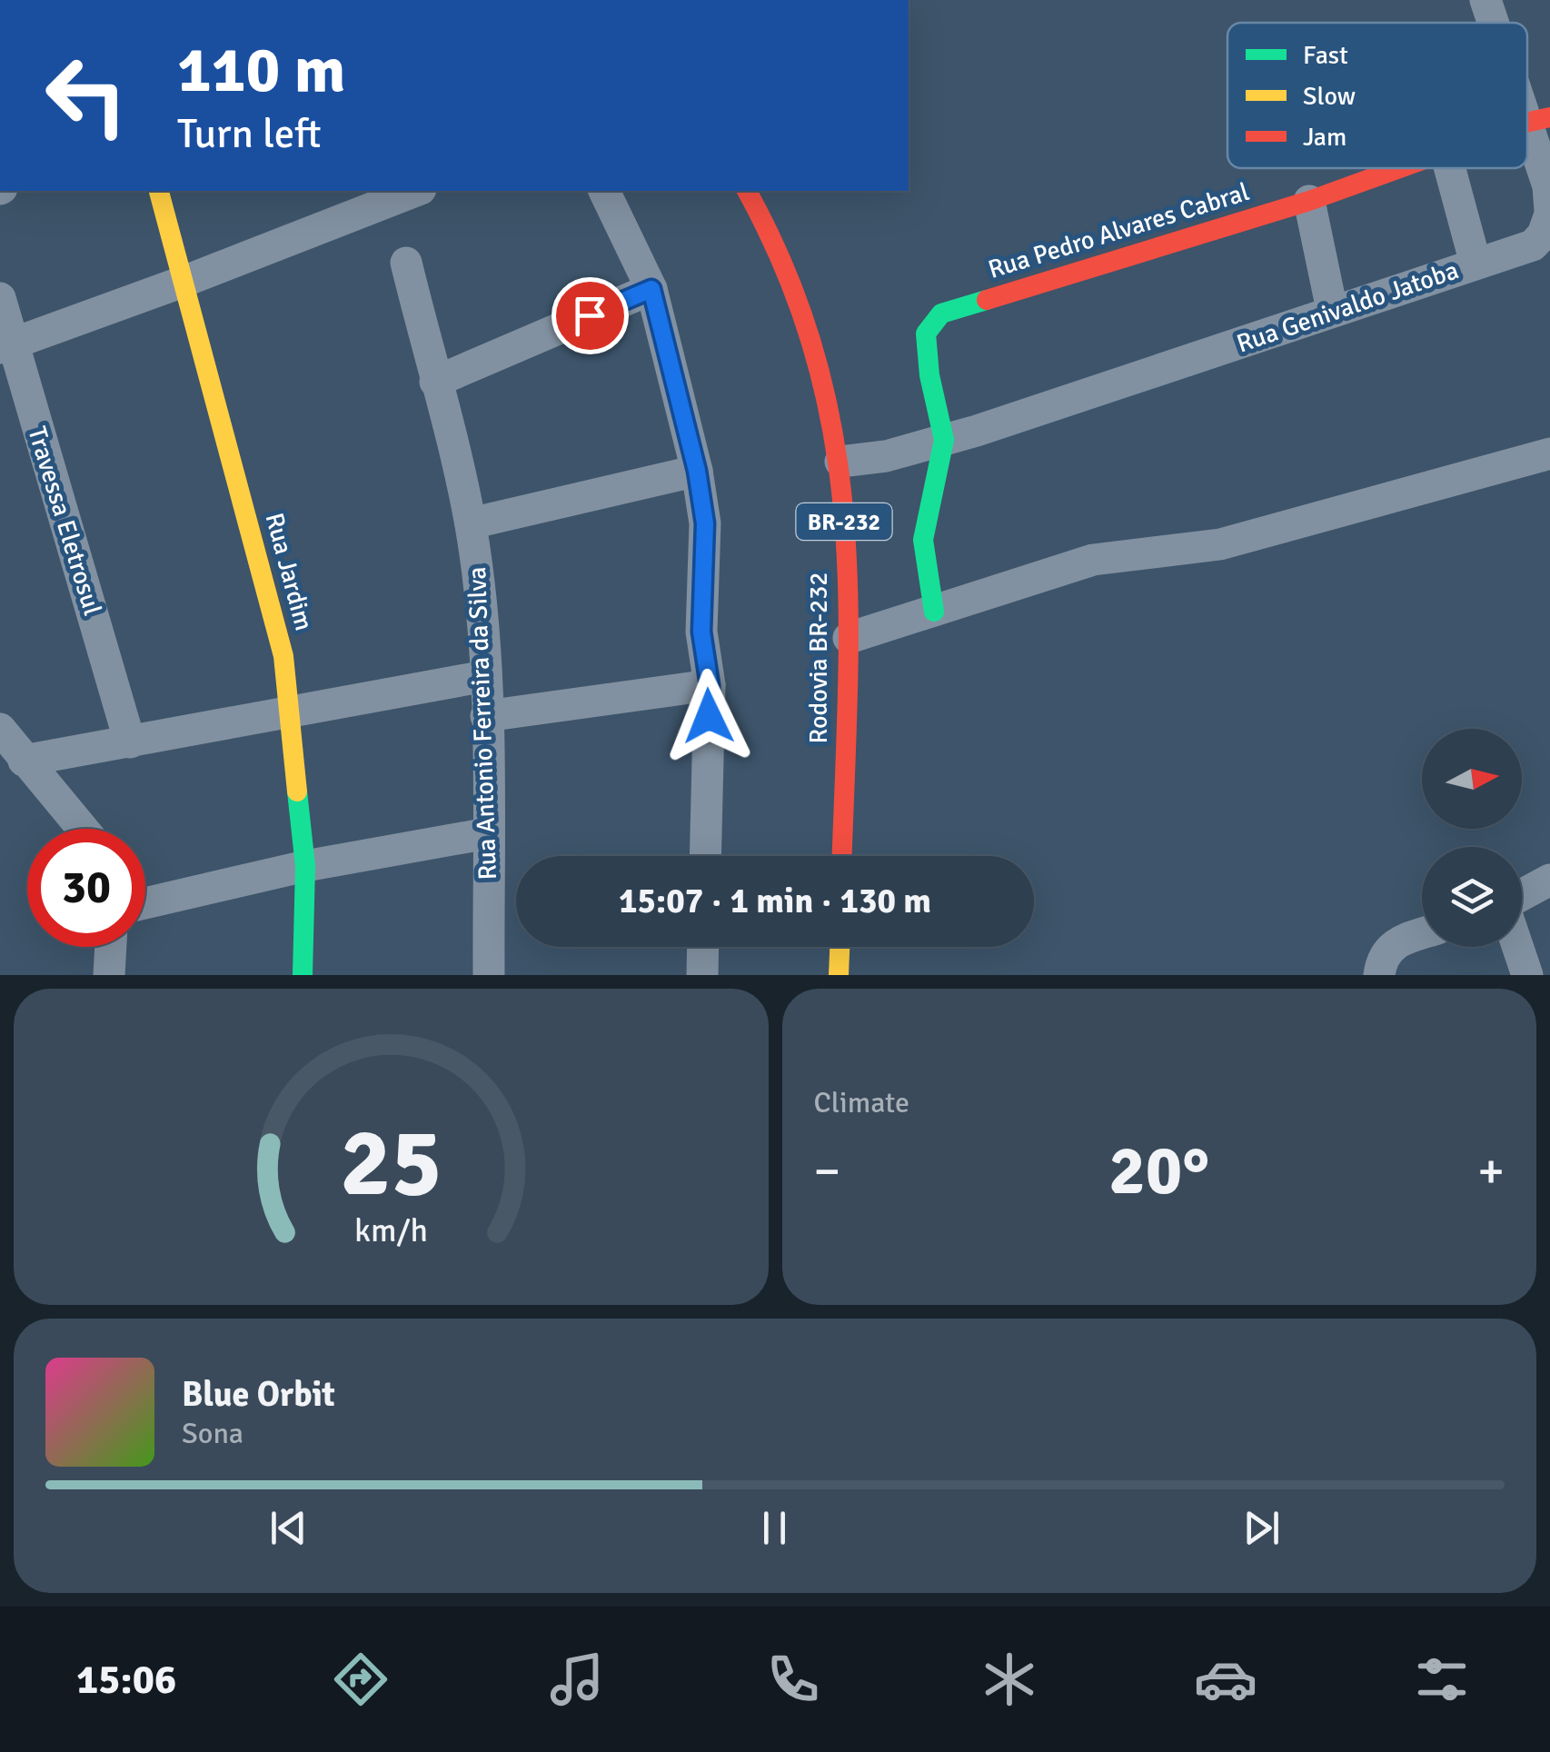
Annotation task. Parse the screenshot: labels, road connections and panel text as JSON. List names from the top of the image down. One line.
{"streets":{"main road":["Rua Pedro Alvares Cabral","BR-232","Rua Jardim","Rodovia BR-232"],"street":["Rua Genivaldo Jatoba","Travessa Eletrosul","Rua Antonio Ferreira da Silva"]},"crossings":[["Rua Pedro Alvares Cabral","Rua Genivaldo Jatoba"],["Rua Genivaldo Jatoba","Rodovia BR-232"]],"legend":["Fast","Slow","Jam"],"north":"right","page":{"turn":["110 m","Turn left"],"limit":"30","trip":"15:07 · 1 min · 130 m","tile":"Climate","heat":["−","20°","+"],"song":["Blue Orbit","Sona"],"tabs":"15:06","gauge":["25","km/h"]}}
